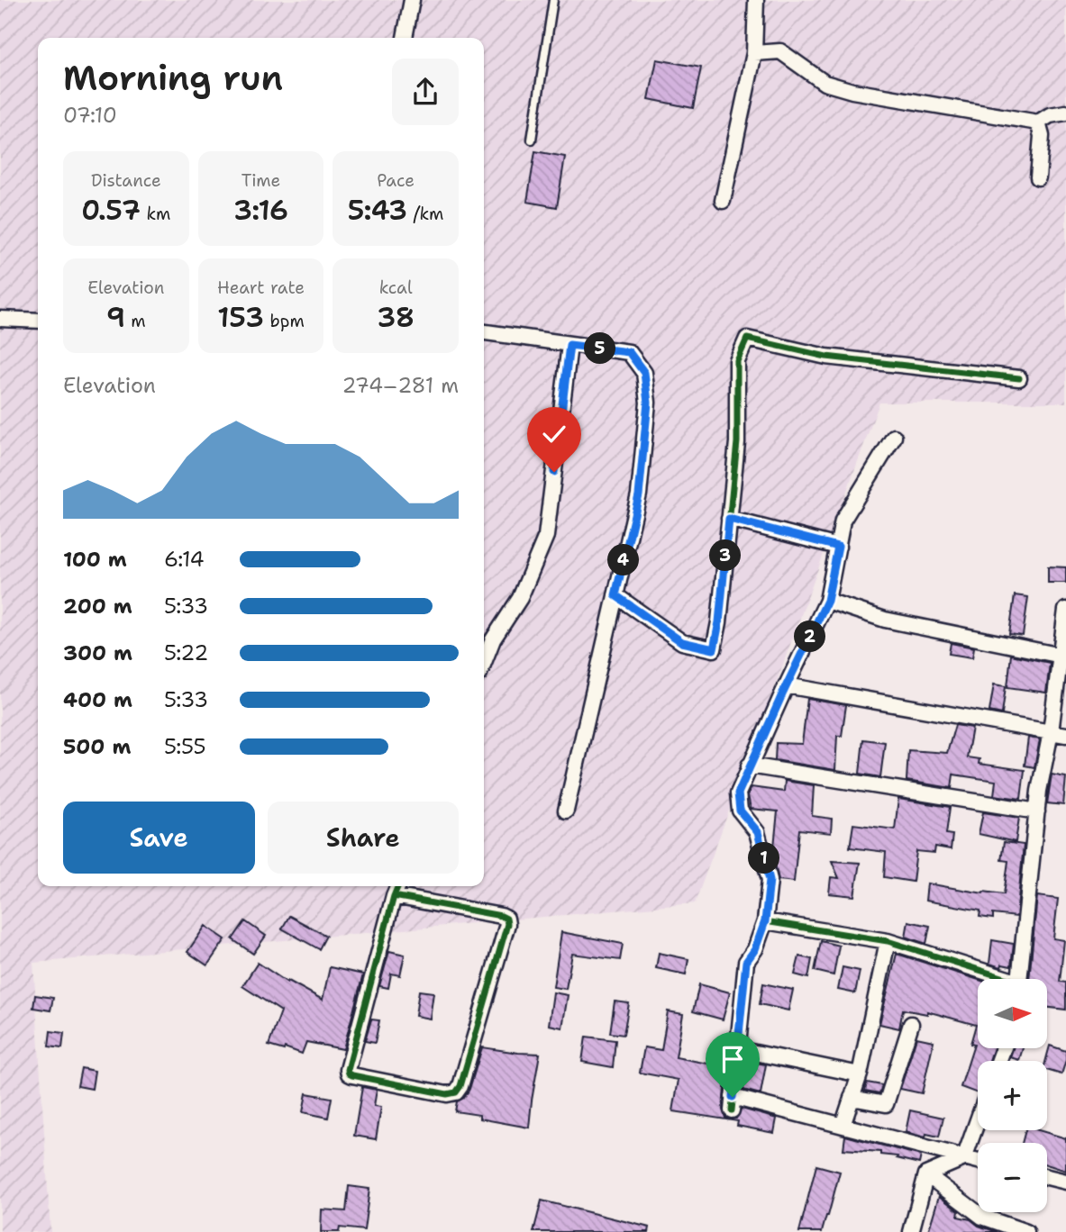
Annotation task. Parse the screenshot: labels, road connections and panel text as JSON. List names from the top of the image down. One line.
{"north":"right","page":{"heading":["Morning run","07:10"],"stats":[["Distance","0.57 km"],["Time","3:16"],["Pace","5:43 /km"],["Elevation","9 m"],["Heart rate","153 bpm"],["kcal","38"]],"pins":["5","3","4","2","1"],"chart":["Elevation","274–281 m"],"list":[{"name":"100 m","note":"6:14"},{"name":"200 m","note":"5:33"},{"name":"300 m","note":"5:22"},{"name":"400 m","note":"5:33"},{"name":"500 m","note":"5:55"}],"buttons":["Save","Share"],"map_buttons":["+","−"]}}
